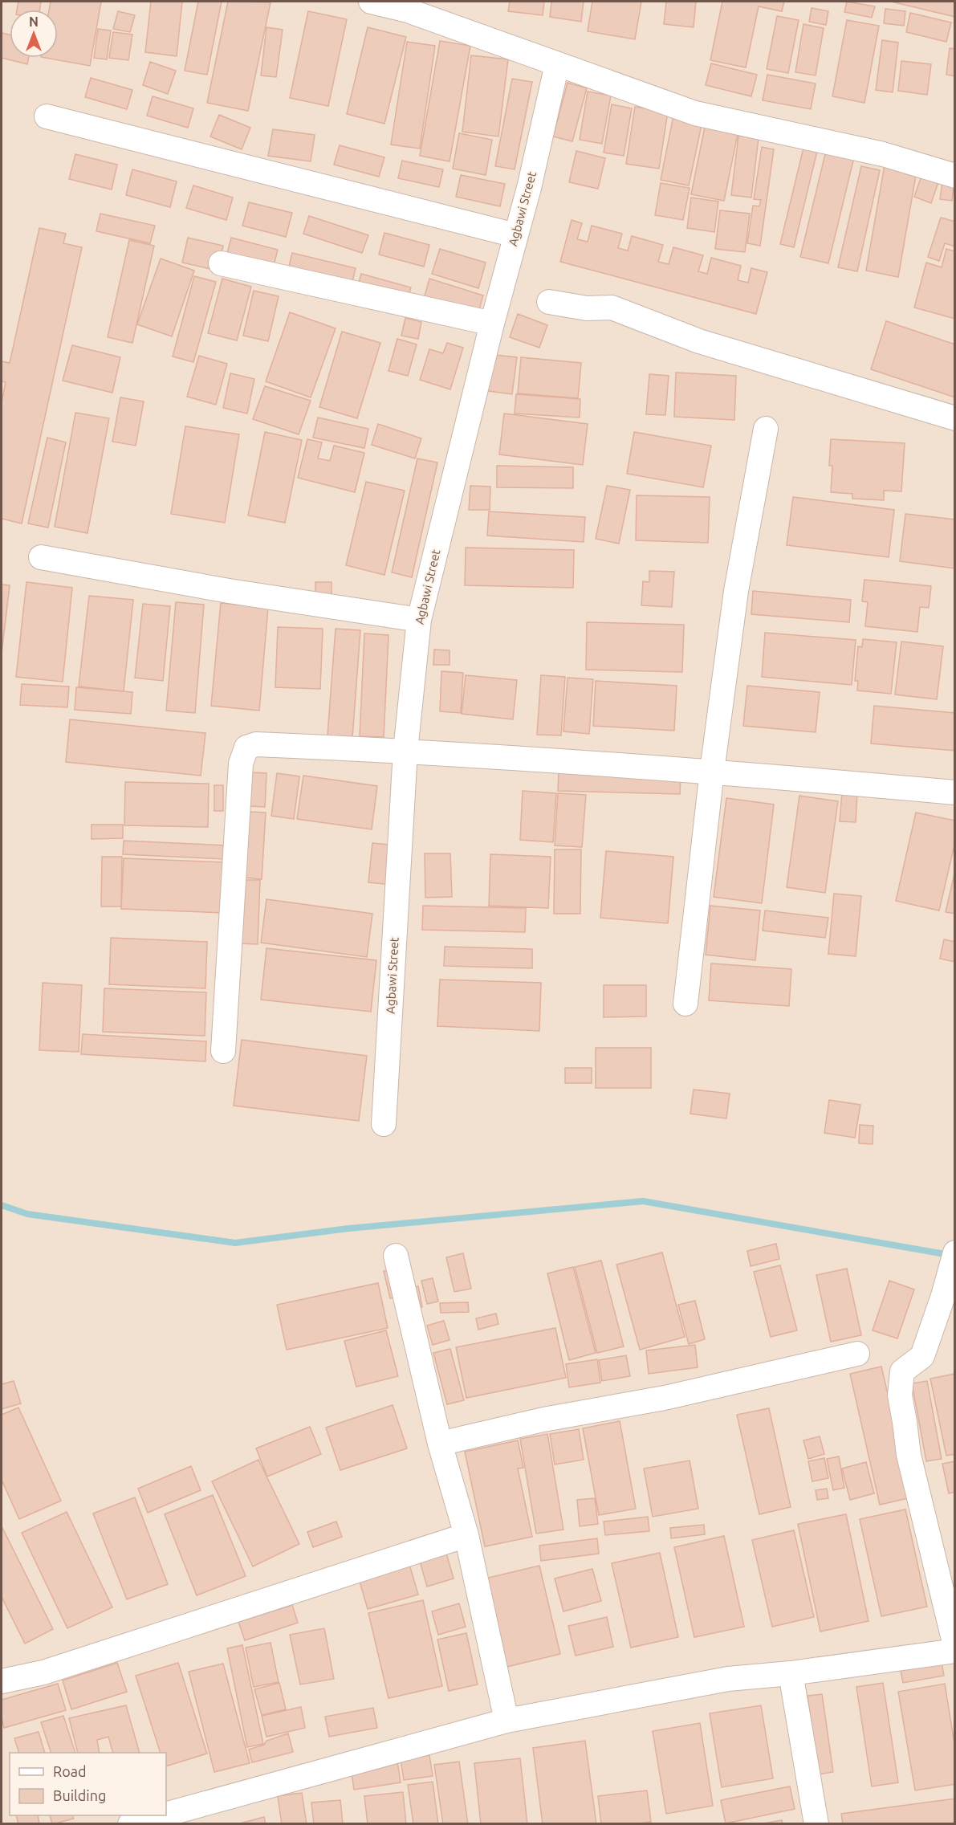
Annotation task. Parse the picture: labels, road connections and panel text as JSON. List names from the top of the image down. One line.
{"streets":{"street":["Agbawi Street"]},"legend":["Road","Building"],"north":"top"}
